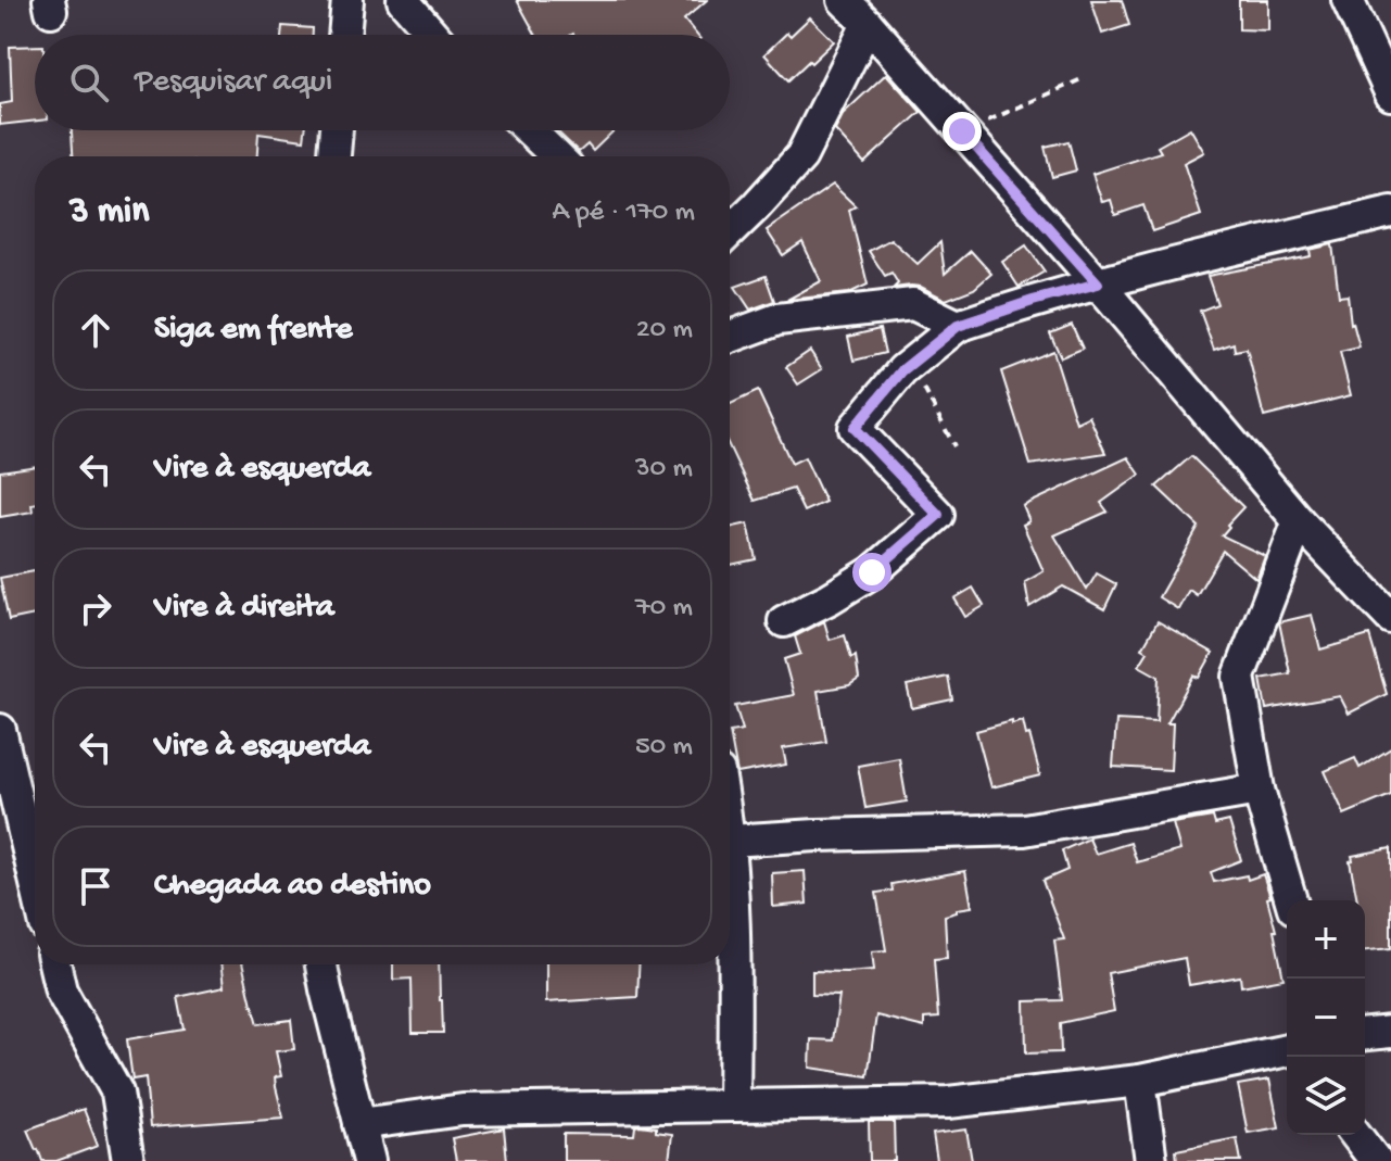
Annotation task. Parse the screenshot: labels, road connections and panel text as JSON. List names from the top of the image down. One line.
{"page":{"search":"Pesquisar aqui","heading":["3 min","A pé · 170 m"],"list":[["Siga em frente","20 m"],["Vire à esquerda","30 m"],["Vire à direita","70 m"],["Vire à esquerda","50 m"],"Chegada ao destino"],"map_buttons":["+","−"]}}
